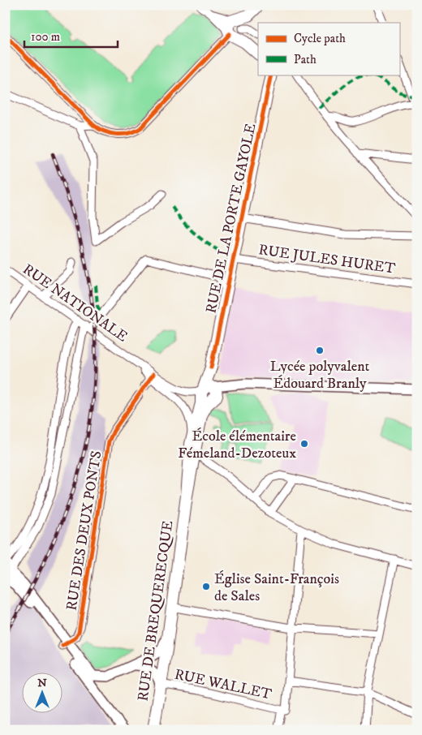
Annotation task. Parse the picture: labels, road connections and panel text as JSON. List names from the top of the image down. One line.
{"streets":{"main road":["RUE DE LA PORTE GAYOLE","RUE DE BREQUERECQUE"],"street":["RUE JULES HURET","RUE NATIONALE","RUE DES DEUX PONTS","RUE WALLET"]},"crossings":[["RUE DE LA PORTE GAYOLE","RUE JULES HURET"],["RUE DE LA PORTE GAYOLE","RUE NATIONALE"],["RUE DE LA PORTE GAYOLE","RUE DE BREQUERECQUE"],["RUE NATIONALE","RUE DE BREQUERECQUE"],["RUE DE BREQUERECQUE","RUE WALLET"]],"places":["Lycée polyvalent Édouard Branly","École élémentaire Fémeland-Dezoteux","Église Saint-François de Sales"],"legend":["Cycle path","Path"],"scale_bar":"100 m","north":"top"}
